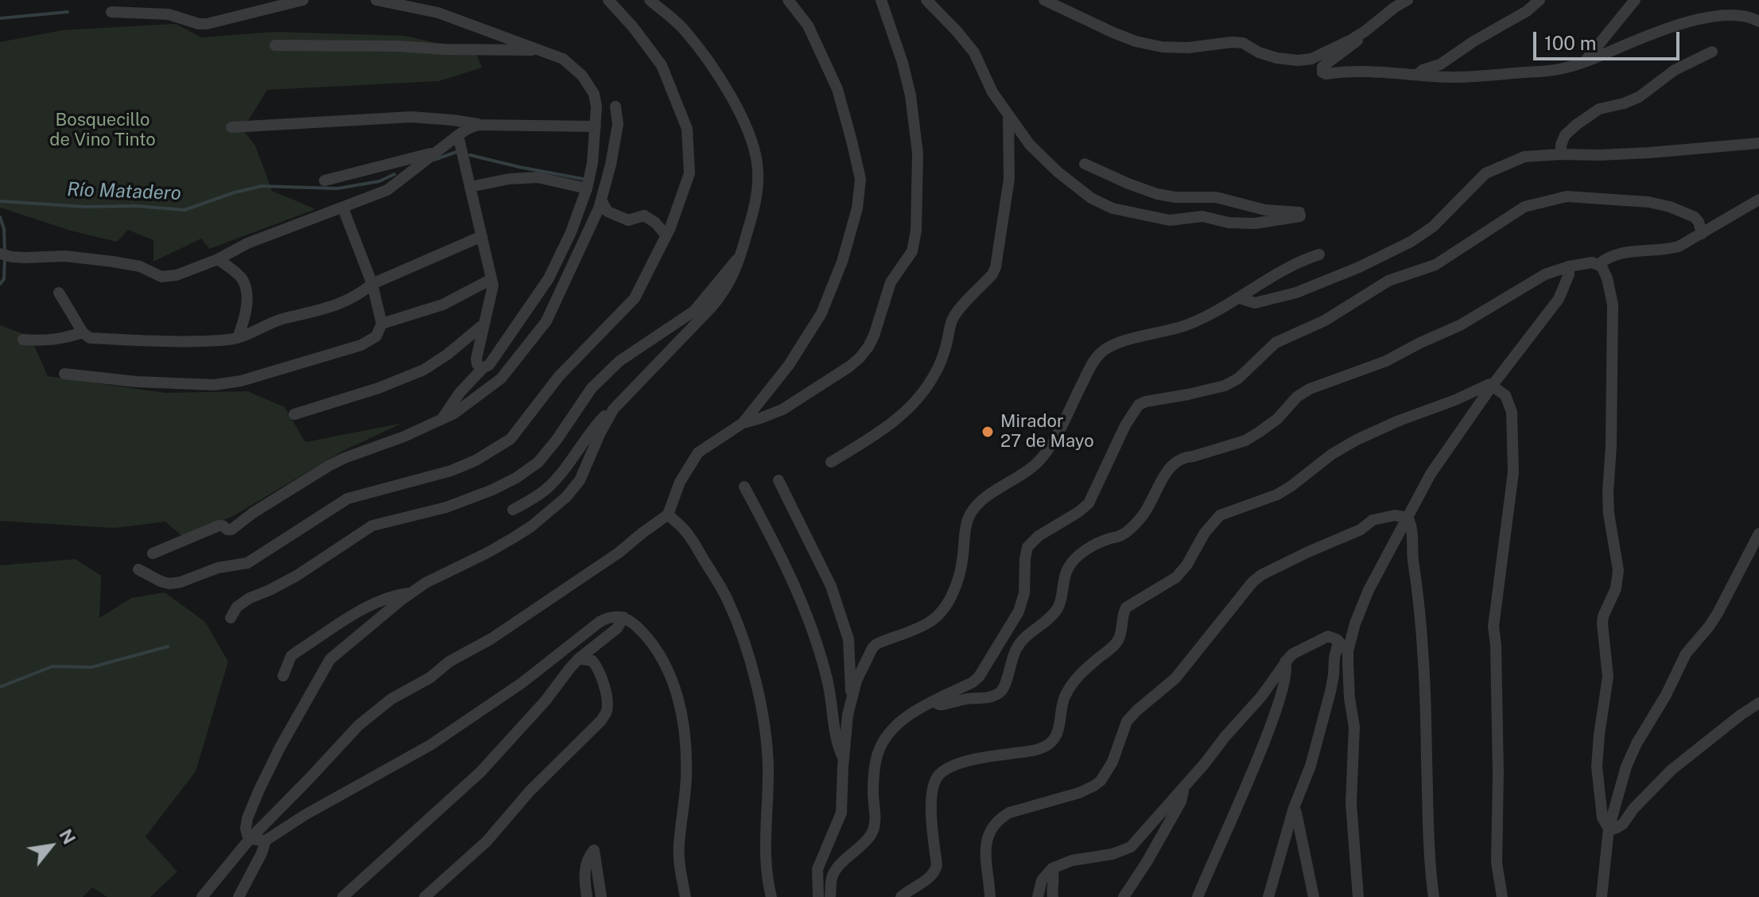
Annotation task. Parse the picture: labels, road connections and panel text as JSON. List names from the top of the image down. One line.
{"water":["Río Matadero"],"parks":["Bosquecillo de Vino Tinto"],"places":["Mirador 27 de Mayo"],"scale_bar":"100 m","north":"top right"}
